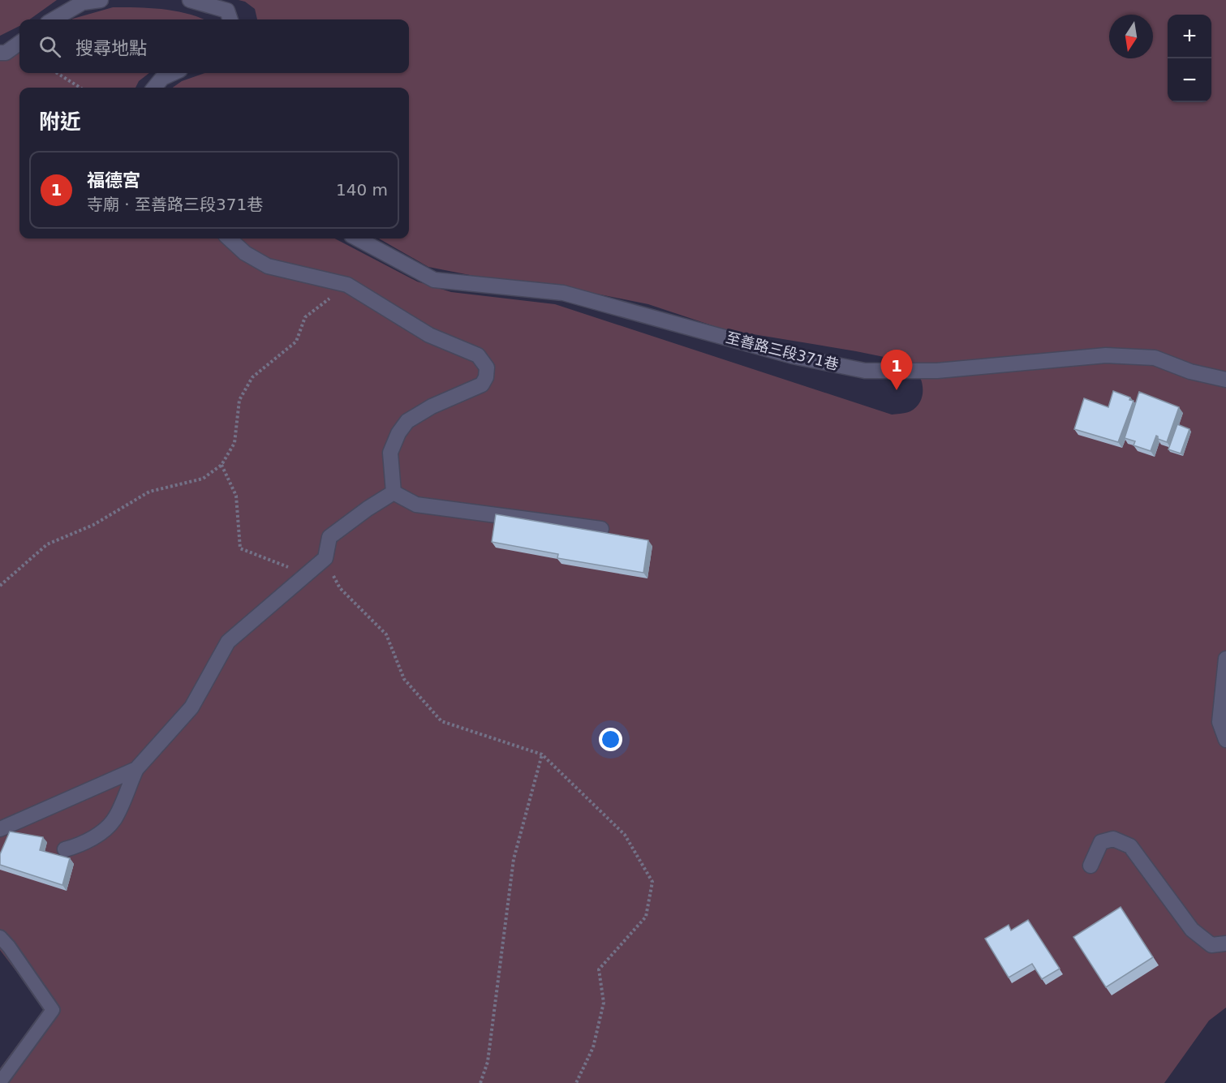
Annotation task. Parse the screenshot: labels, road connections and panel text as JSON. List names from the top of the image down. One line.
{"streets":{"street":["至善路三段371巷"]},"north":"bottom","page":{"map_buttons":["+","−"],"search":"搜尋地點","heading":"附近","list":[{"mark":"1","name":"福德宮","note":"寺廟 · 至善路三段371巷","value":"140 m"}],"pins":"1"}}
